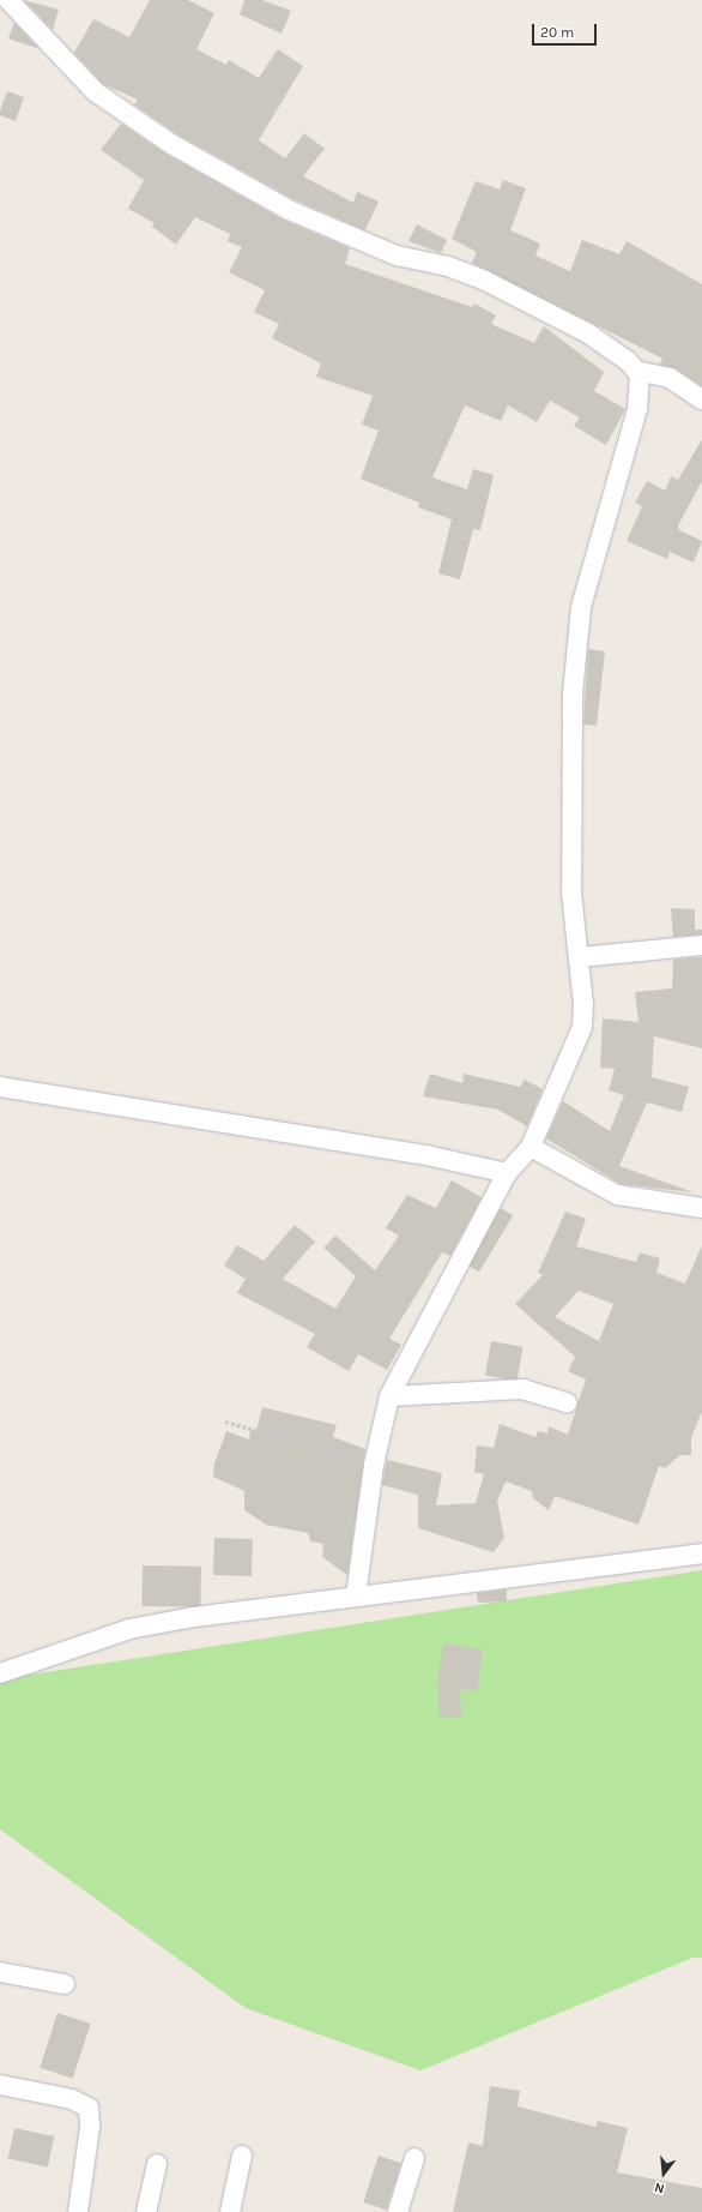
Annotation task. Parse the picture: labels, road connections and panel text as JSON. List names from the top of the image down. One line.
{"scale_bar":"20 m","north":"bottom"}
